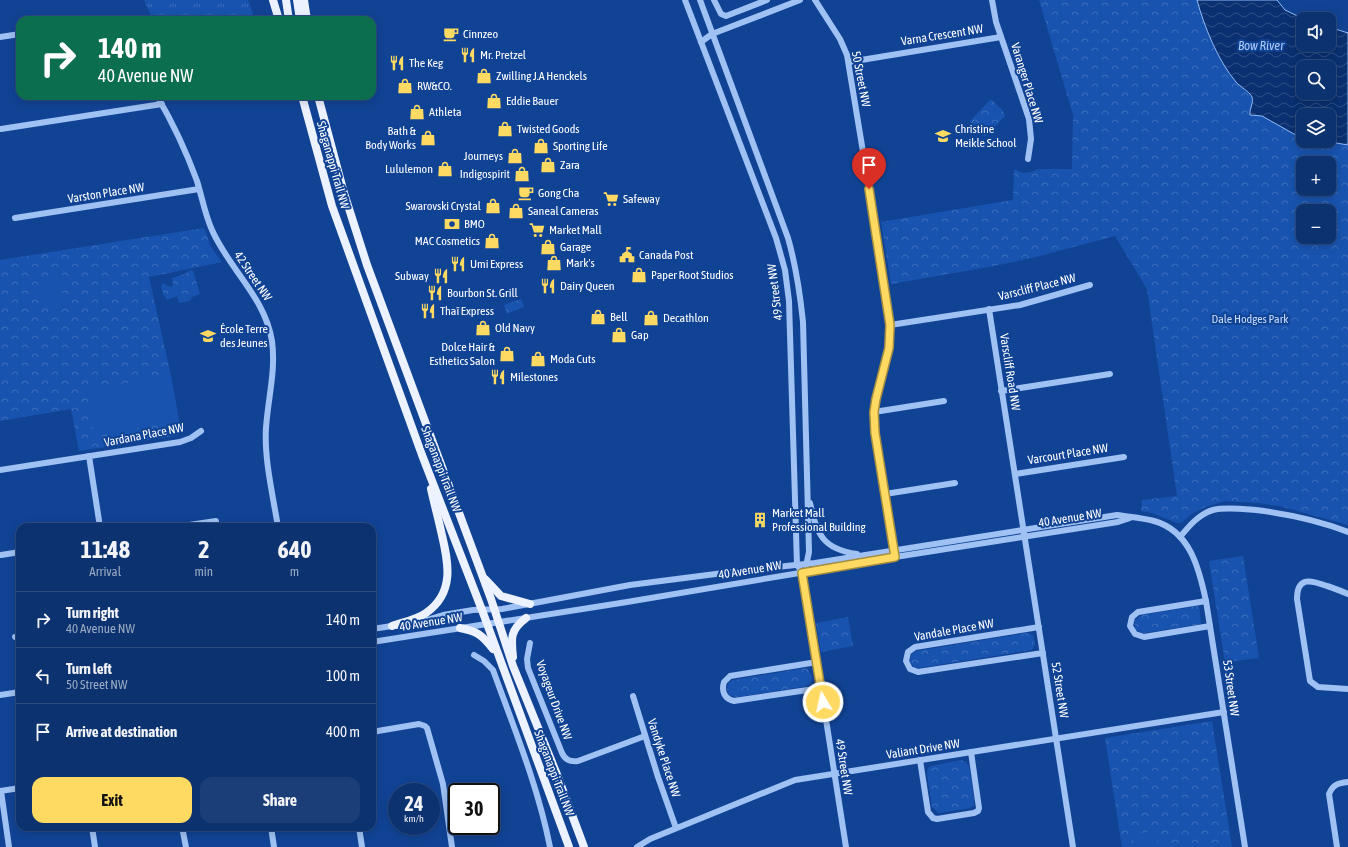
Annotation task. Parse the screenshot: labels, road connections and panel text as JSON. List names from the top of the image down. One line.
{"streets":{"main road":["Shaganappi Trail NW"],"street":["Varna Crescent NW","50 Street NW","Varanger Place NW","Varston Place NW","42 Street NW","Varscliff Place NW","49 Street NW","Varscliff Road NW","Vardana Place NW","Varcourt Place NW","40 Avenue NW","Vandale Place NW","53 Street NW","52 Street NW","Voyageur Drive NW","Valiant Drive NW","Vandyke Place NW"]},"crossings":[["Varna Crescent NW","50 Street NW"],["Varna Crescent NW","Varanger Place NW"],["50 Street NW","40 Avenue NW"],["Shaganappi Trail NW","40 Avenue NW"],["Varston Place NW","42 Street NW"],["Varscliff Place NW","Varscliff Road NW"],["49 Street NW","40 Avenue NW"],["49 Street NW","Valiant Drive NW"],["Varscliff Road NW","Varcourt Place NW"],["Varscliff Road NW","40 Avenue NW"],["Varscliff Road NW","52 Street NW"],["40 Avenue NW","53 Street NW"],["40 Avenue NW","52 Street NW"],["Vandale Place NW","52 Street NW"],["53 Street NW","Valiant Drive NW"],["52 Street NW","Valiant Drive NW"],["Voyageur Drive NW","Vandyke Place NW"],["Valiant Drive NW","Vandyke Place NW"]],"water":["Bow River"],"parks":["Dale Hodges Park"],"places":{"cafe":["Cinnzeo","Gong Cha"],"restaurant":["Mr. Pretzel","The Keg","Umi Express","Subway","Dairy Queen","Bourbon St. Grill","Thaï Express","Milestones"],"shop":["Zwilling J.A Henckels","RW&CO.","Eddie Bauer","Athleta","Twisted Goods","Bath & Body Works","Sporting Life","Journeys","Zara","Lululemon","Indigospirit","Swarovski Crystal","Saneal Cameras","MAC Cosmetics","Garage","Mark's","Paper Root Studios","Bell","Decathlon","Old Navy","Gap","Dolce Hair & Esthetics Salon","Moda Cuts"],"school or university":["Christine Meikle School","École Terre des Jeunes"],"supermarket":["Safeway","Market Mall"],"bank":["BMO"],"public building":["Canada Post"],"building":["Market Mall Professional Building"]},"page":{"map_buttons":["+","−"],"turn":["140 m","40 Avenue NW"],"eta":["11:48","Arrival","2","min","640","m"],"list":[{"name":"Turn right","note":"40 Avenue NW","value":"140 m"},{"name":"Turn left","note":"50 Street NW","value":"100 m"},{"name":"Arrive at destination","value":"400 m"}],"buttons":["Exit","Share"],"speed":"24 km/h","limit":"30"}}
